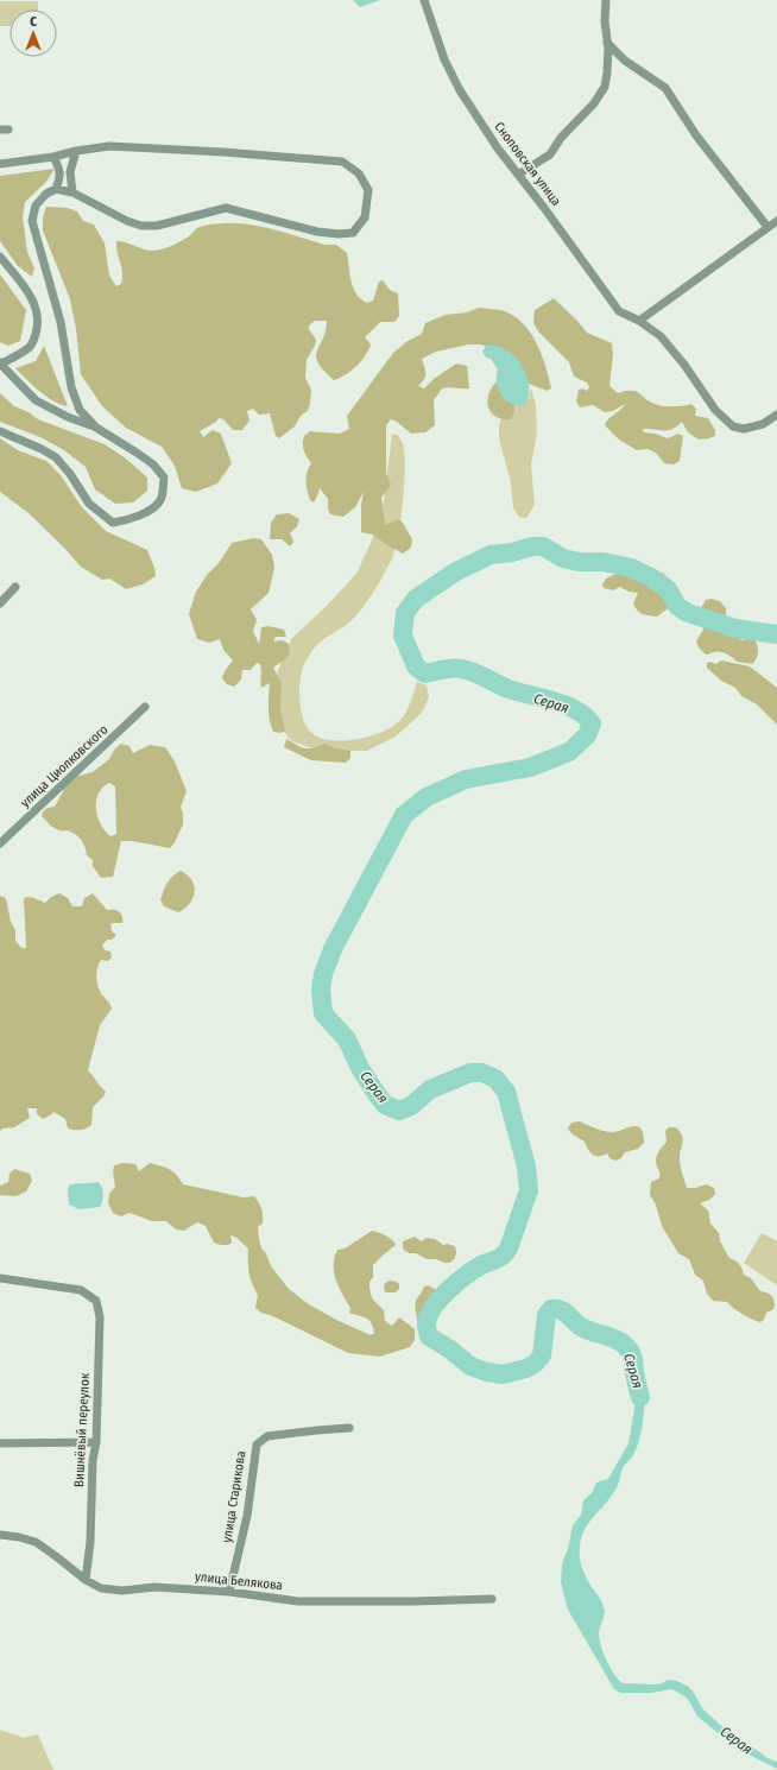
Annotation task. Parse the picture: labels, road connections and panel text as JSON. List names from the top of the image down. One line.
{"streets":{"street":["Сноповская улица","улица Циолковского","Вишнёвый переулок","улица Старикова","улица Белякова"]},"crossings":[["Вишнёвый переулок","улица Белякова"],["улица Старикова","улица Белякова"]],"water":["Серая"],"north":"top"}
